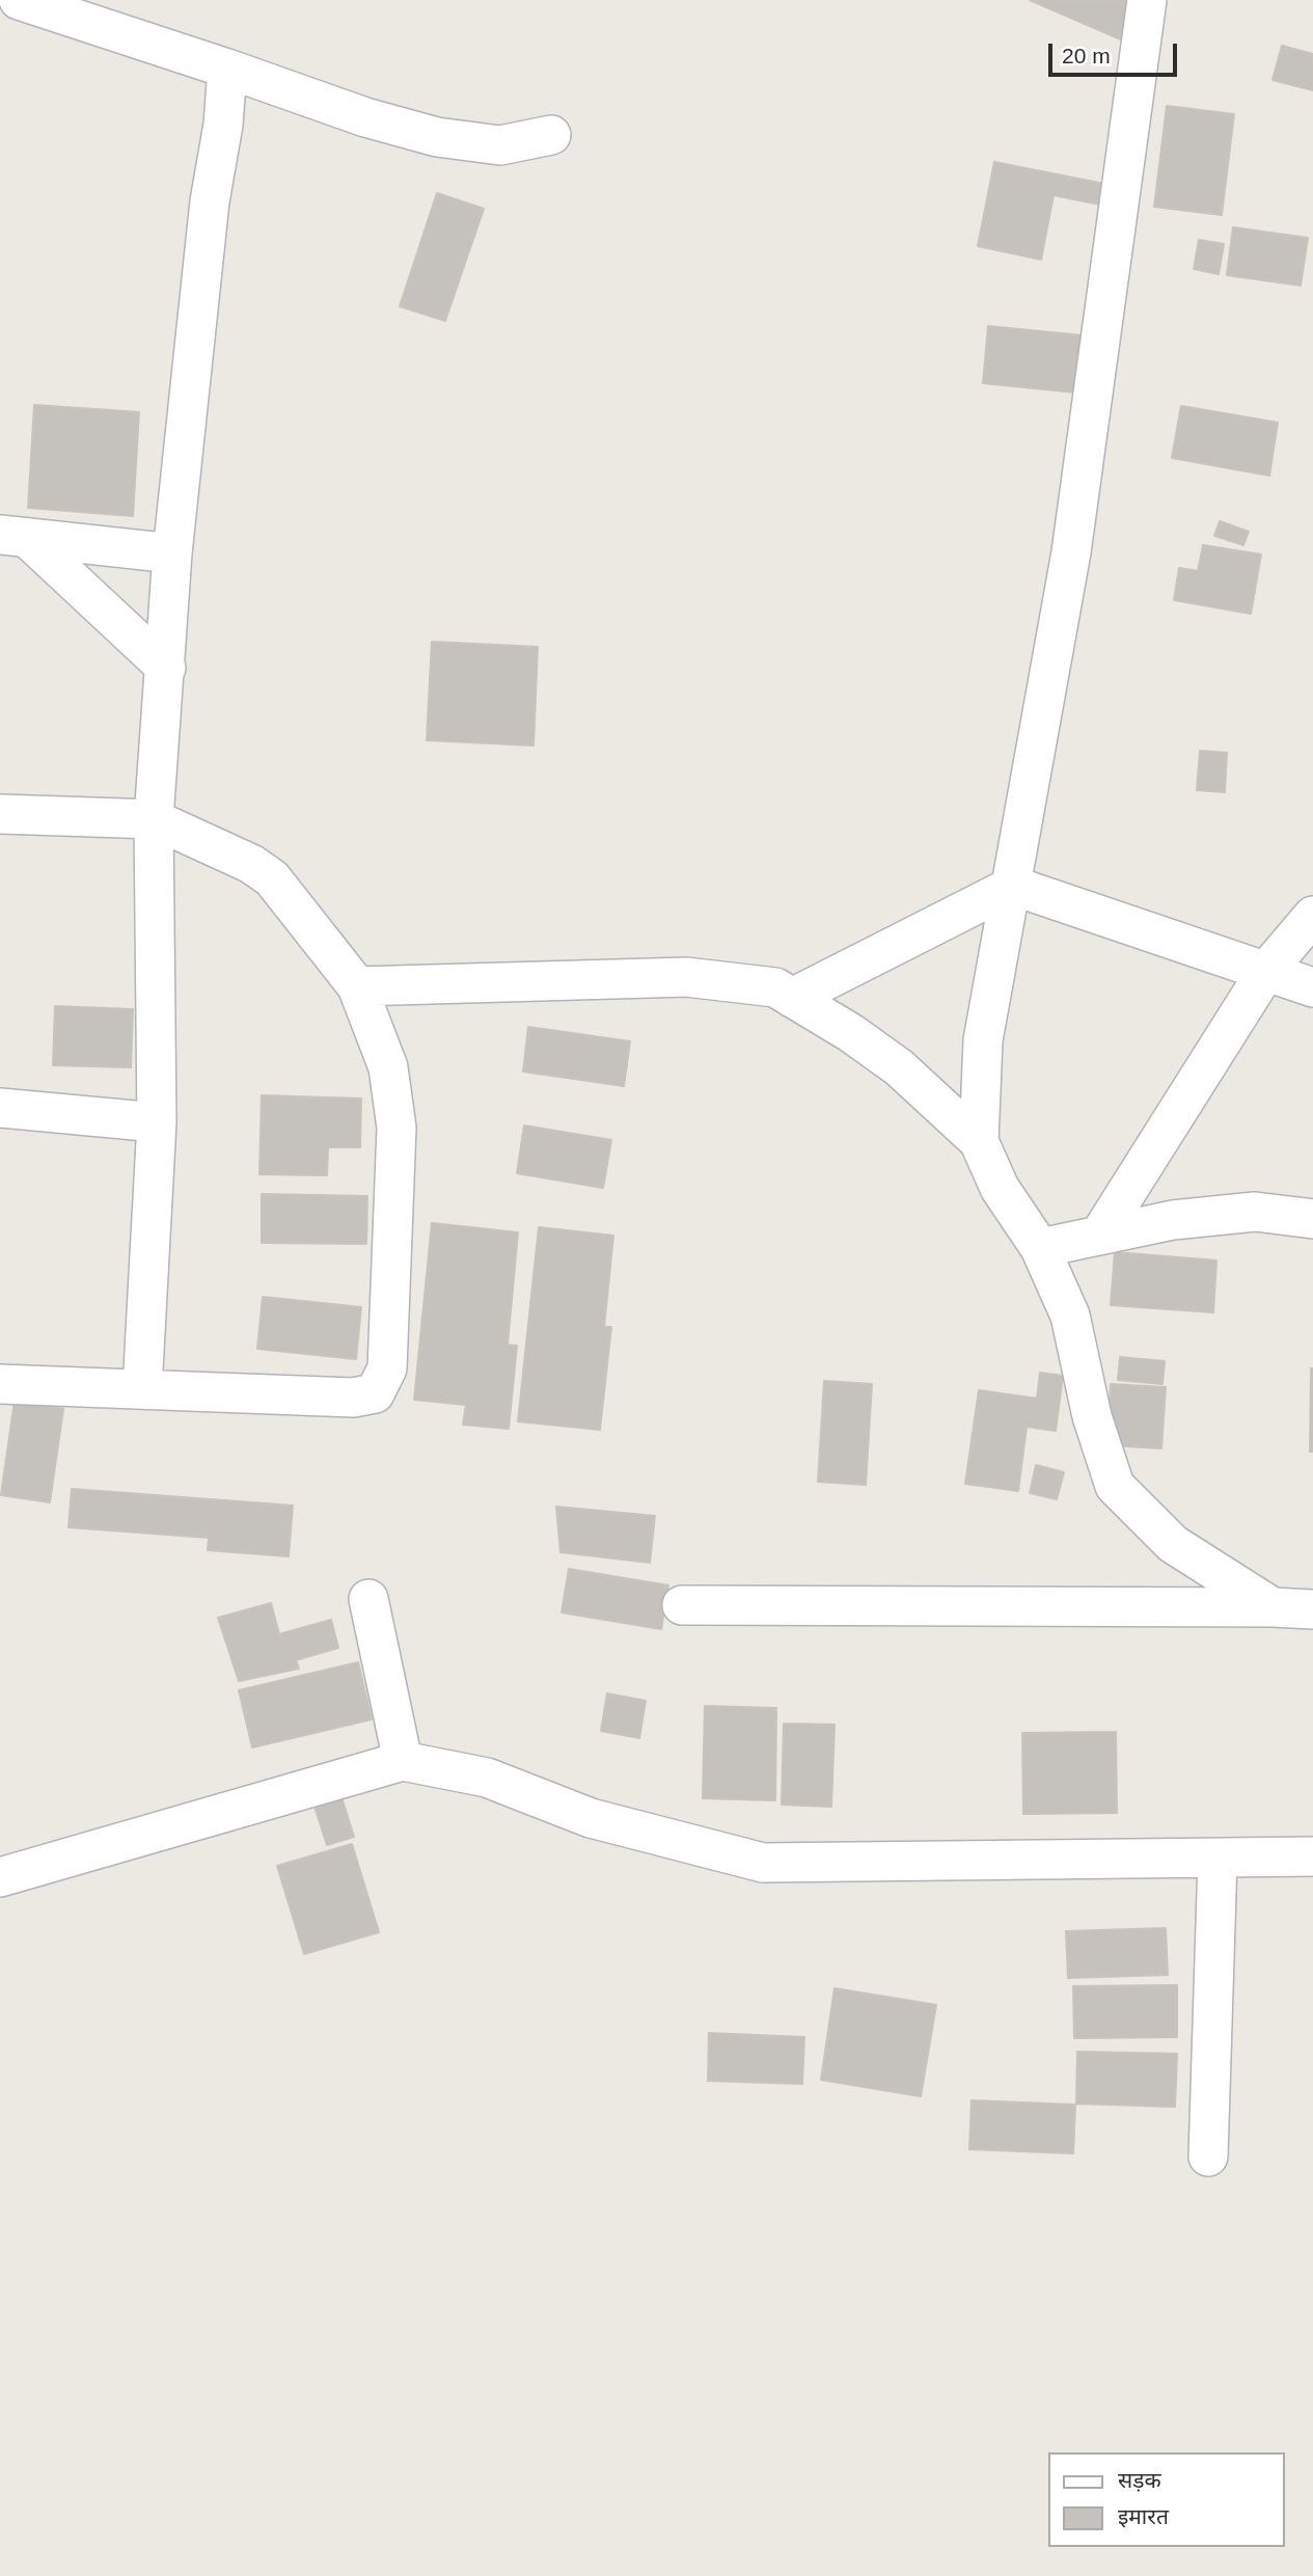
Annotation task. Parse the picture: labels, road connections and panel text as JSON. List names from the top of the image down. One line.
{"legend":["सड़क","इमारत"],"scale_bar":"20 m"}
